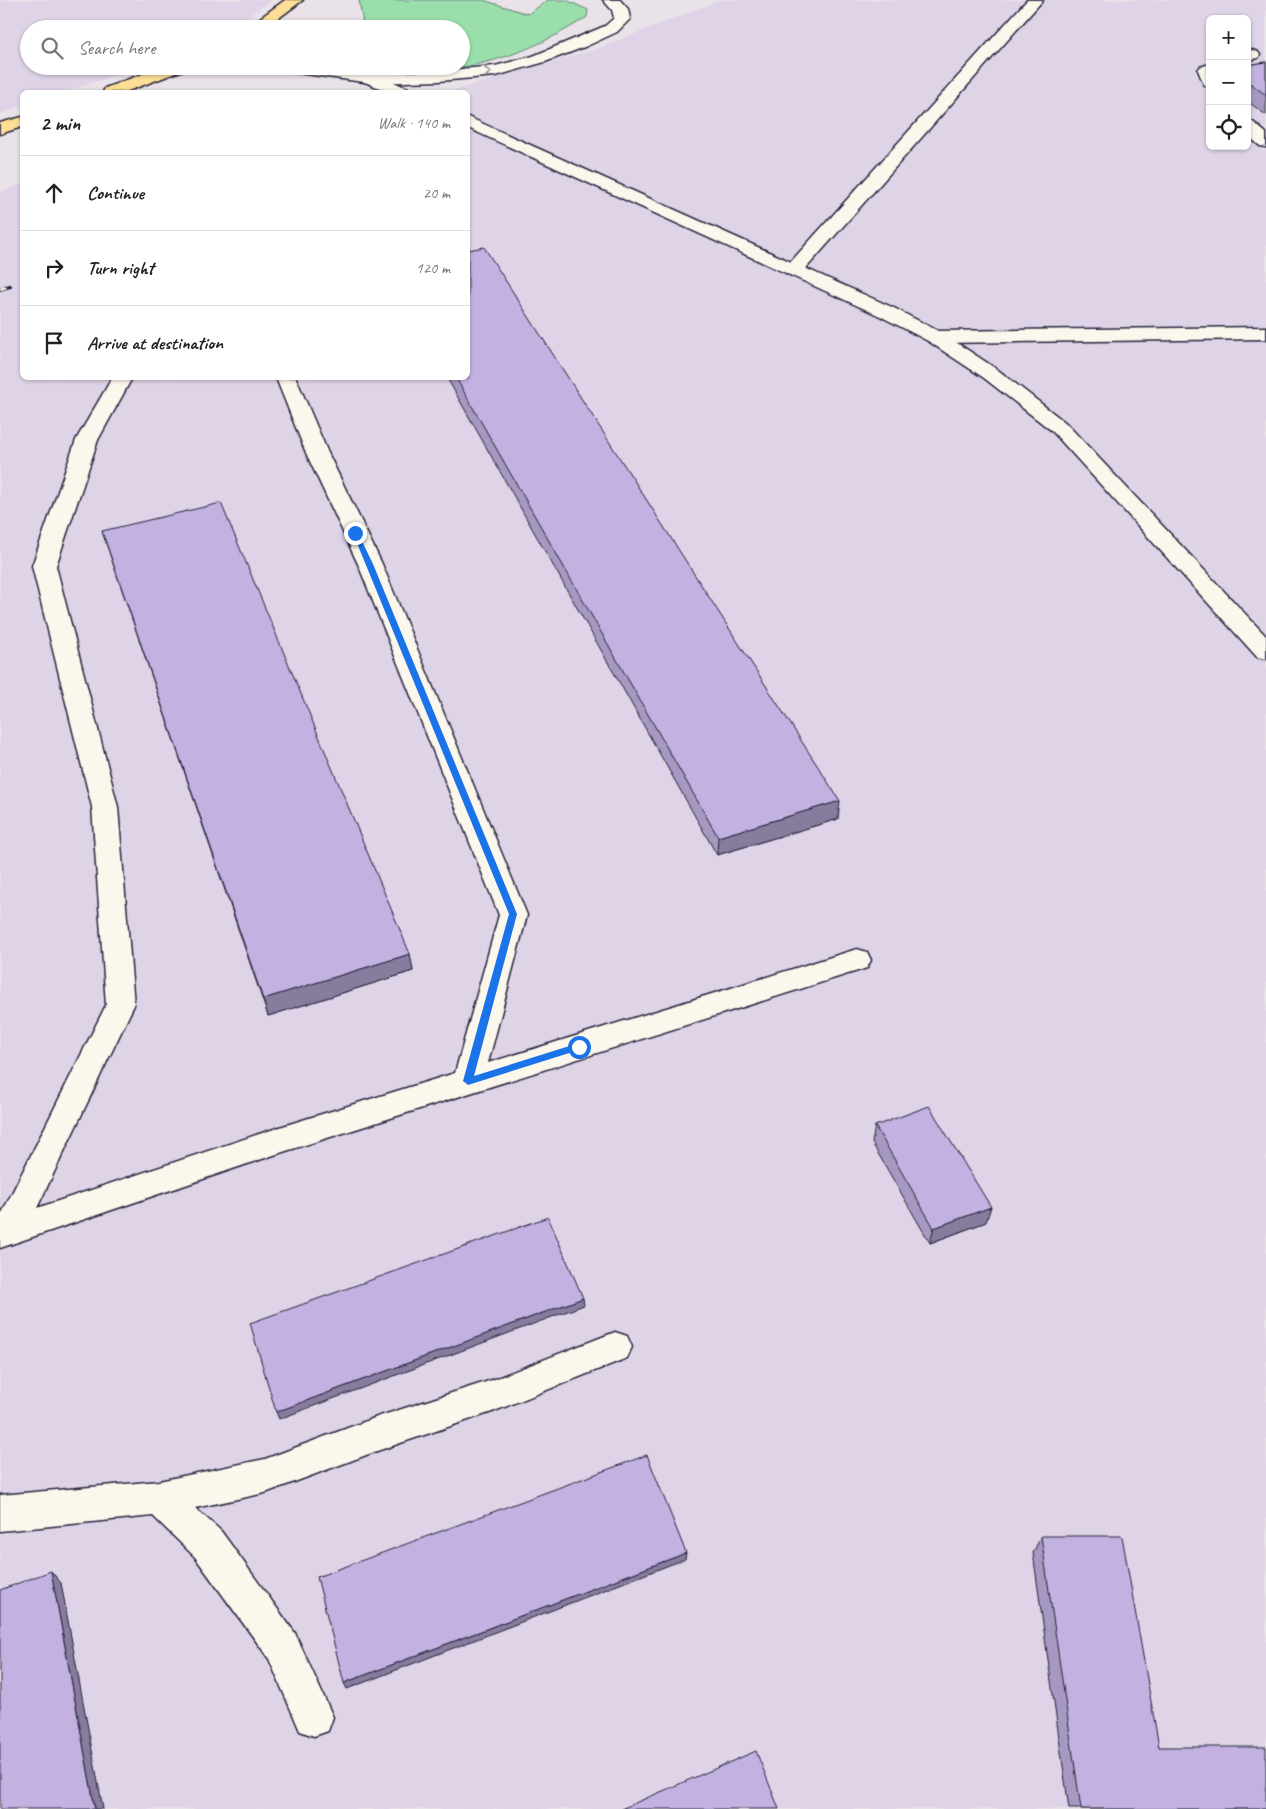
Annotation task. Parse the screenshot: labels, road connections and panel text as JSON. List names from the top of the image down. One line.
{"page":{"map_buttons":["+","−"],"search":"Search here","heading":["2 min","Walk · 140 m"],"list":[["Continue","20 m"],["Turn right","120 m"],"Arrive at destination"]}}
